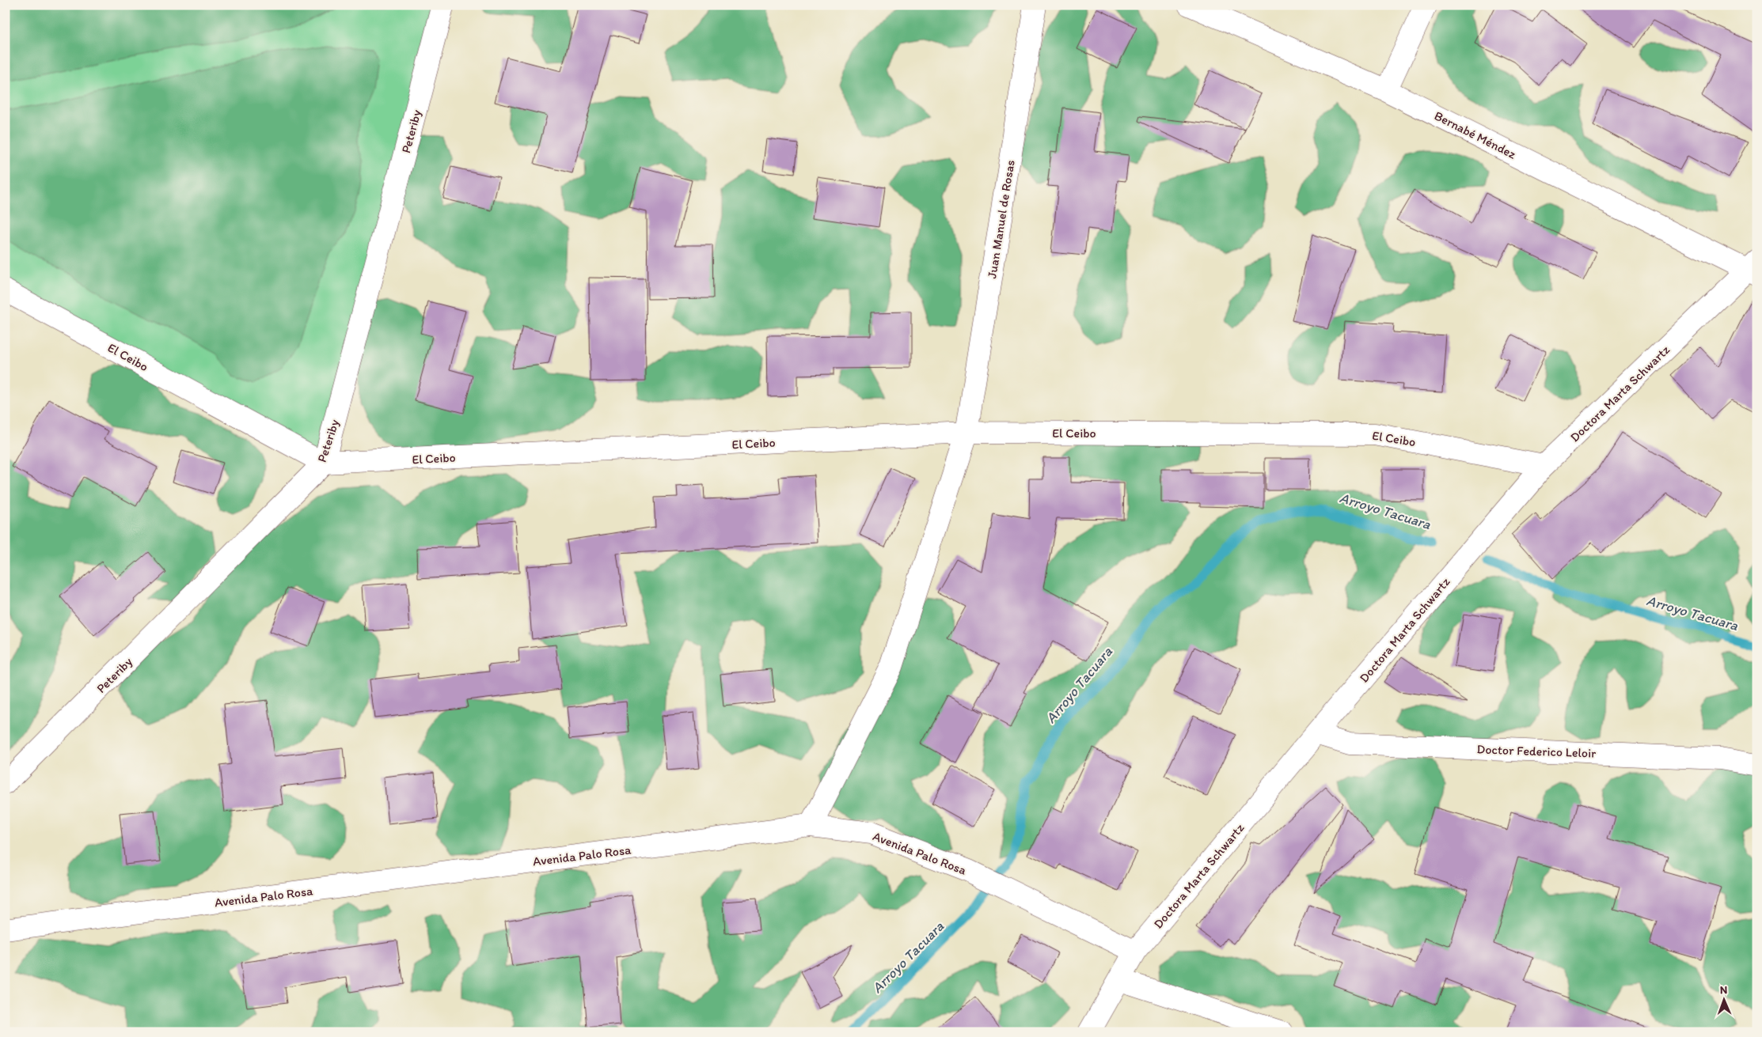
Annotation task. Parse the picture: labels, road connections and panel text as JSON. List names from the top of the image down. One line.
{"streets":{"street":["Peteriby","Bernabé Méndez","Juan Manuel de Rosas","El Ceibo","Doctora Marta Schwartz","Doctor Federico Leloir","Avenida Palo Rosa"]},"crossings":[["Peteriby","El Ceibo"],["Bernabé Méndez","Doctora Marta Schwartz"],["Juan Manuel de Rosas","El Ceibo"],["Juan Manuel de Rosas","Avenida Palo Rosa"],["El Ceibo","Doctora Marta Schwartz"],["Doctora Marta Schwartz","Doctor Federico Leloir"],["Doctora Marta Schwartz","Avenida Palo Rosa"]],"water":["Arroyo Tacuara"],"north":"top"}
